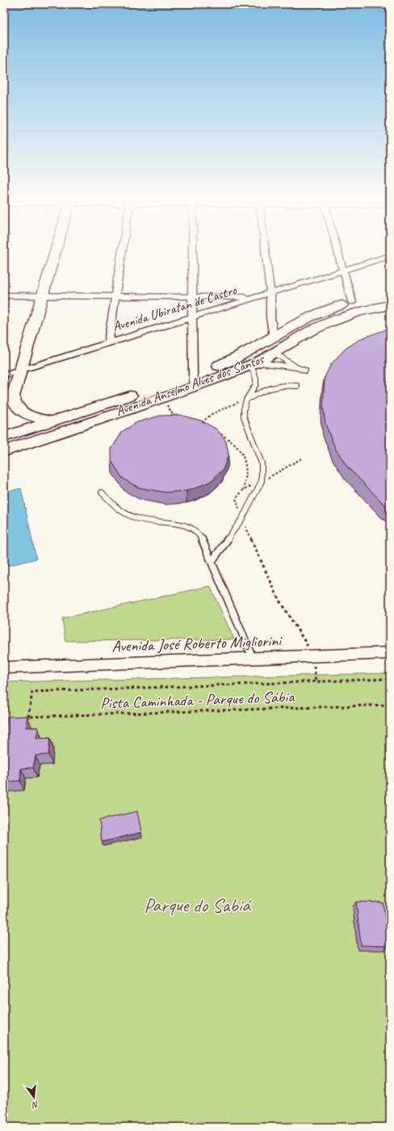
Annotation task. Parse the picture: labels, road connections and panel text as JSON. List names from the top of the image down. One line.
{"streets":{"main road":["Avenida Anselmo Alves dos Santos"],"street":["Avenida Ubiratan de Castro","Avenida José Roberto Migliorini"],"path":["Pista Caminhada - Parque do Sábia"]},"parks":["Parque do Sabiá"],"north":"bottom"}
